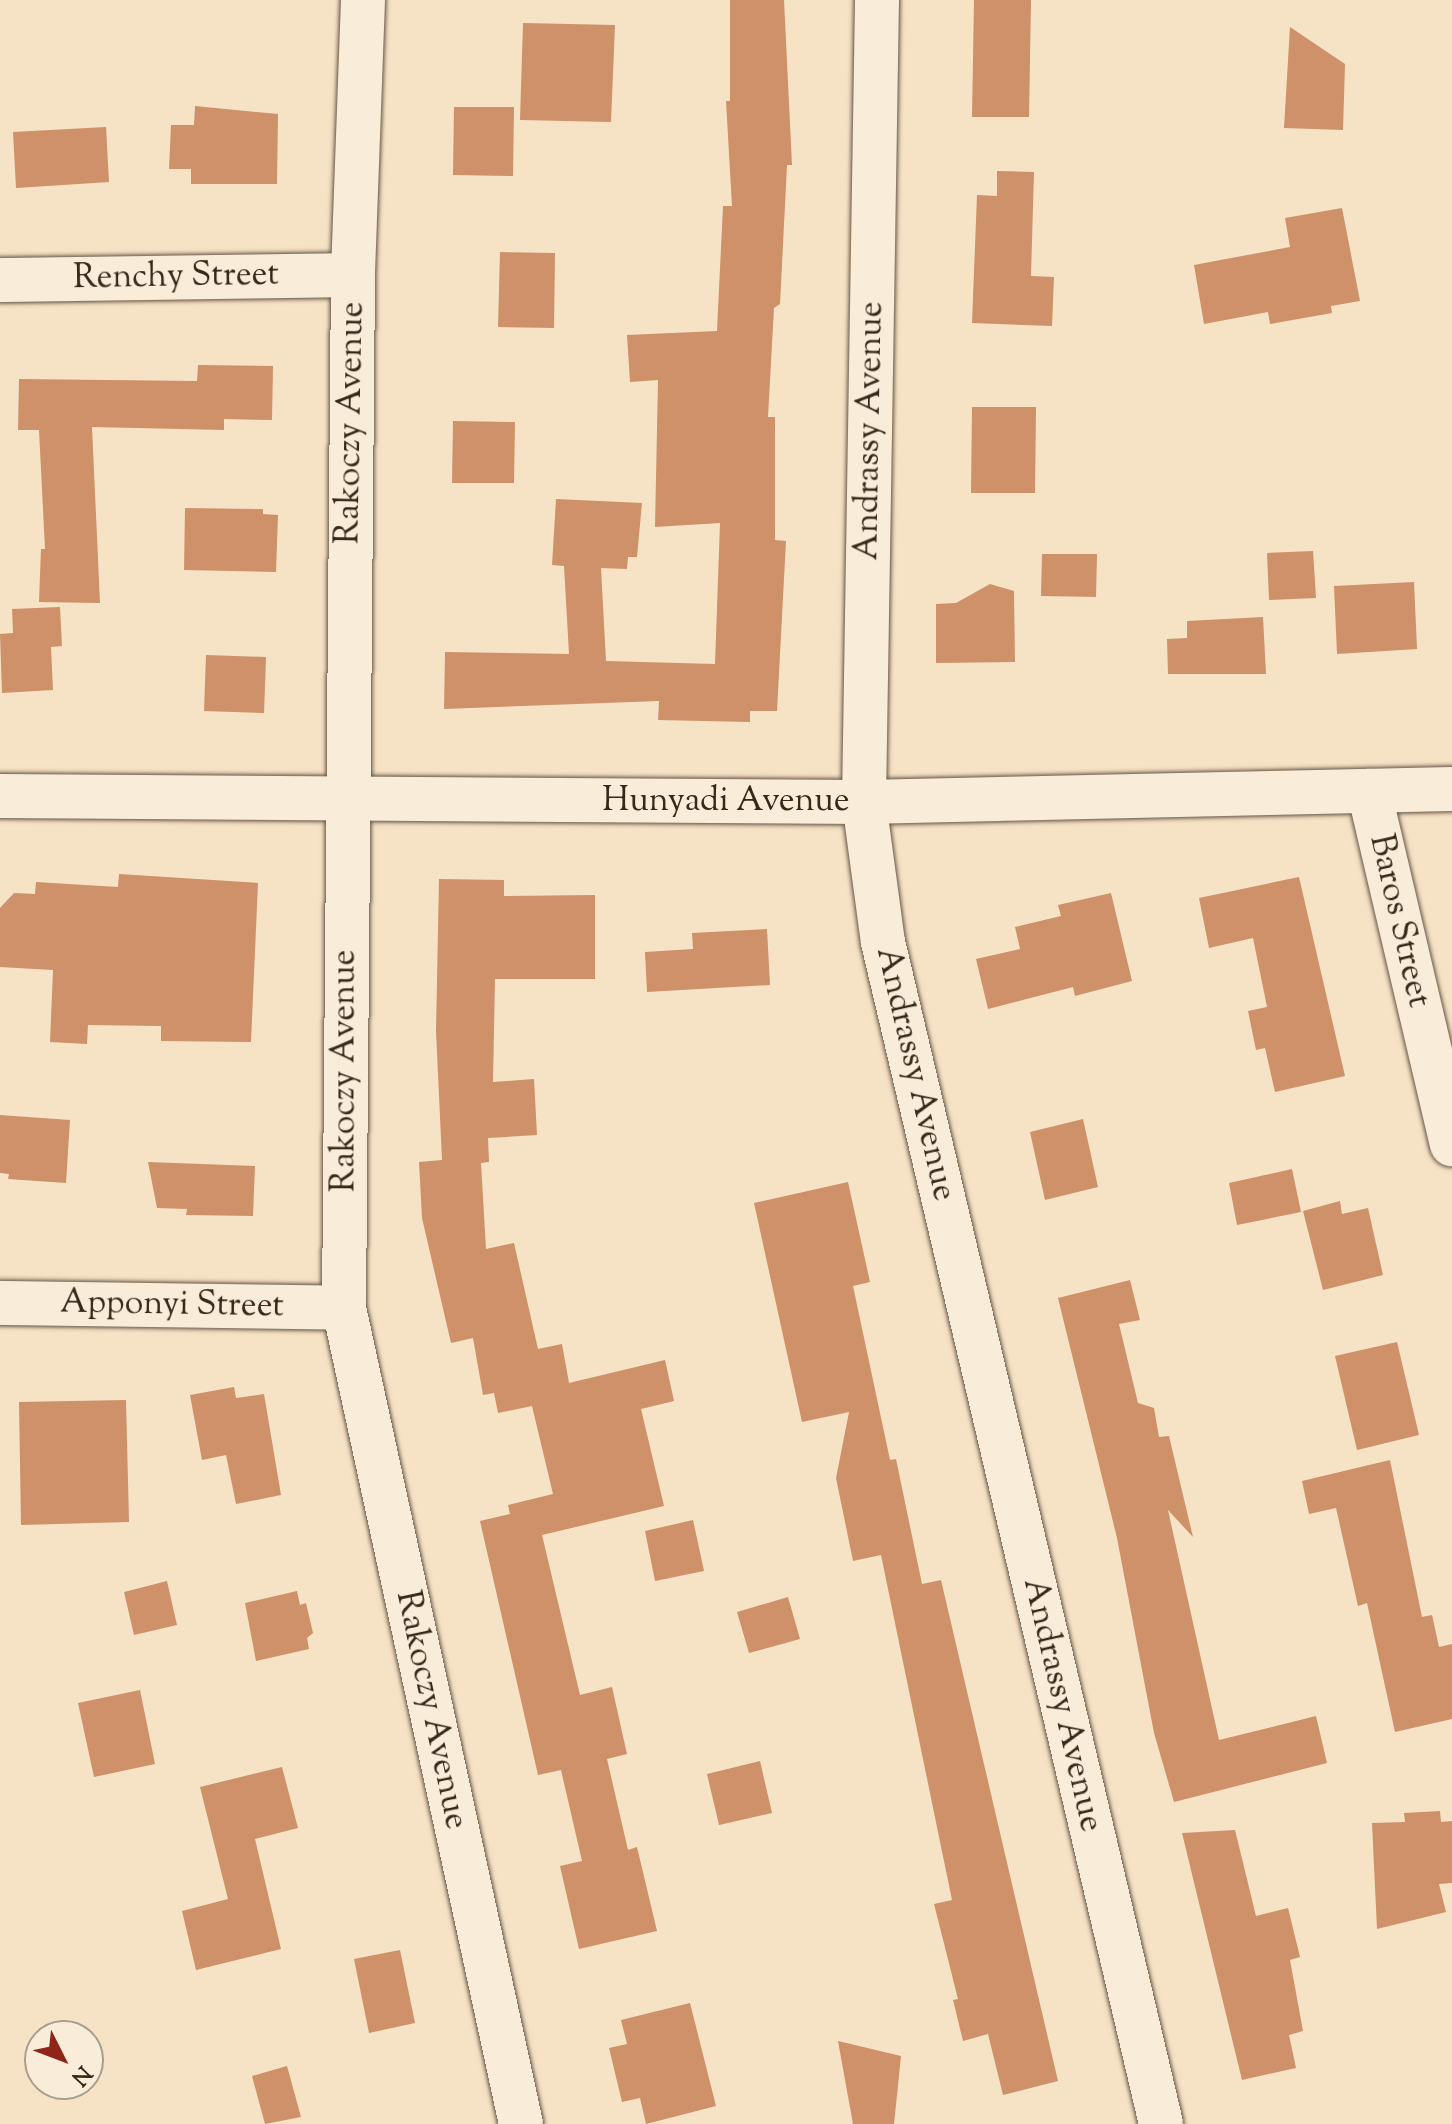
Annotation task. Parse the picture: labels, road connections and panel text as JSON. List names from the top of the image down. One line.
{"streets":{"street":["Renchy Street","Rakoczy Avenue","Andrassy Avenue","Hunyadi Avenue","Baros Street","Apponyi Street"]},"crossings":[["Renchy Street","Rakoczy Avenue"],["Rakoczy Avenue","Hunyadi Avenue"],["Rakoczy Avenue","Apponyi Street"],["Andrassy Avenue","Hunyadi Avenue"],["Hunyadi Avenue","Baros Street"]],"north":"bottom right"}
